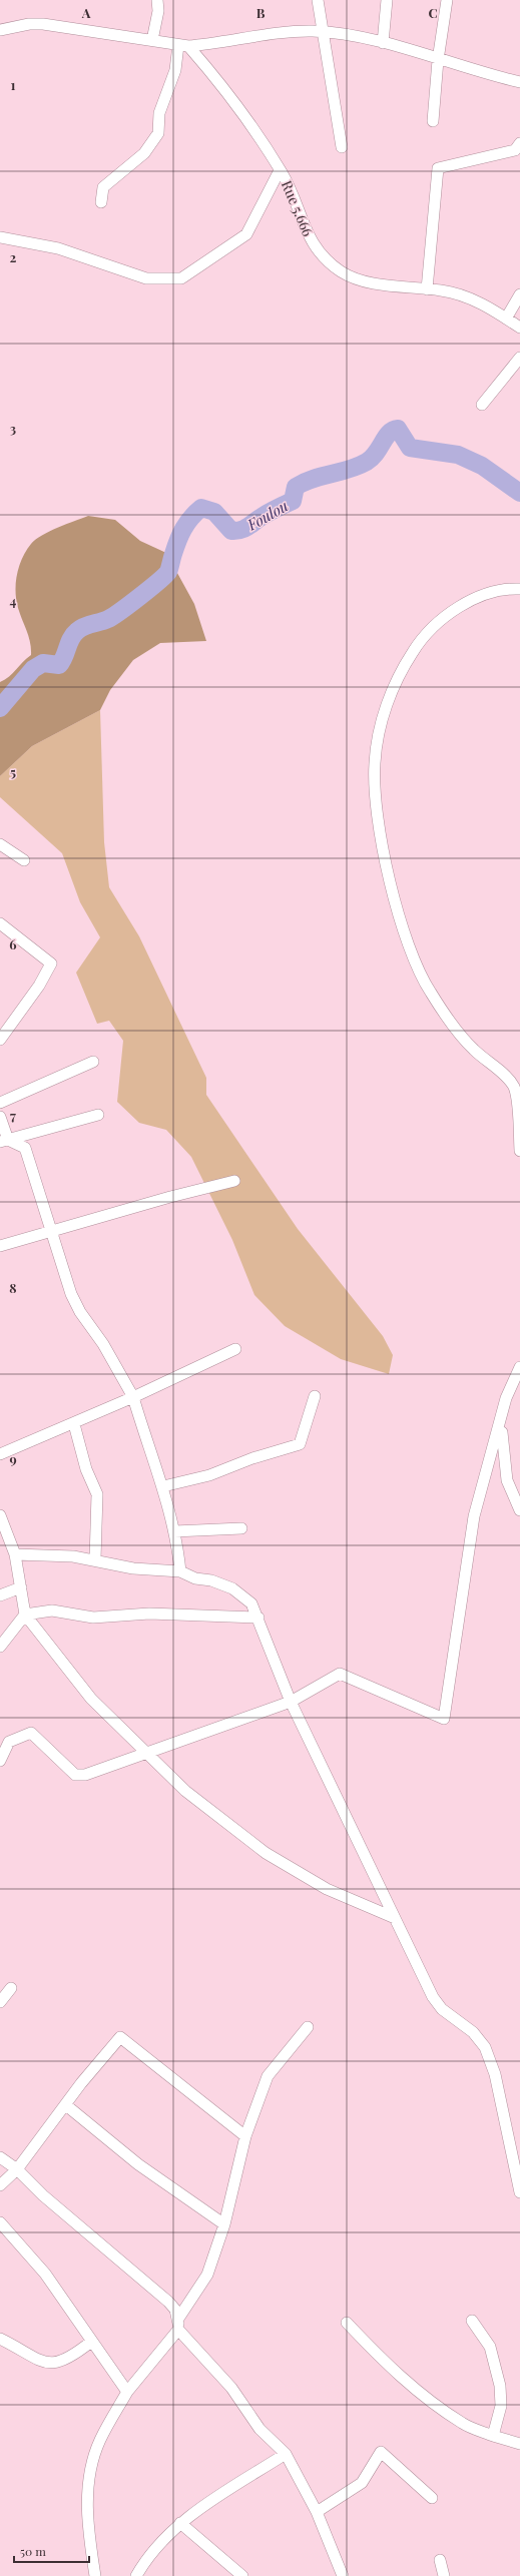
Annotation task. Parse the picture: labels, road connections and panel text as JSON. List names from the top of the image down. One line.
{"streets":{"street":["Rue 5.666"]},"water":["Foulou"],"scale_bar":"50 m","grid":{"columns":["A","B","C"],"rows":["1","2","3","4","5","6","7","8","9"]}}
